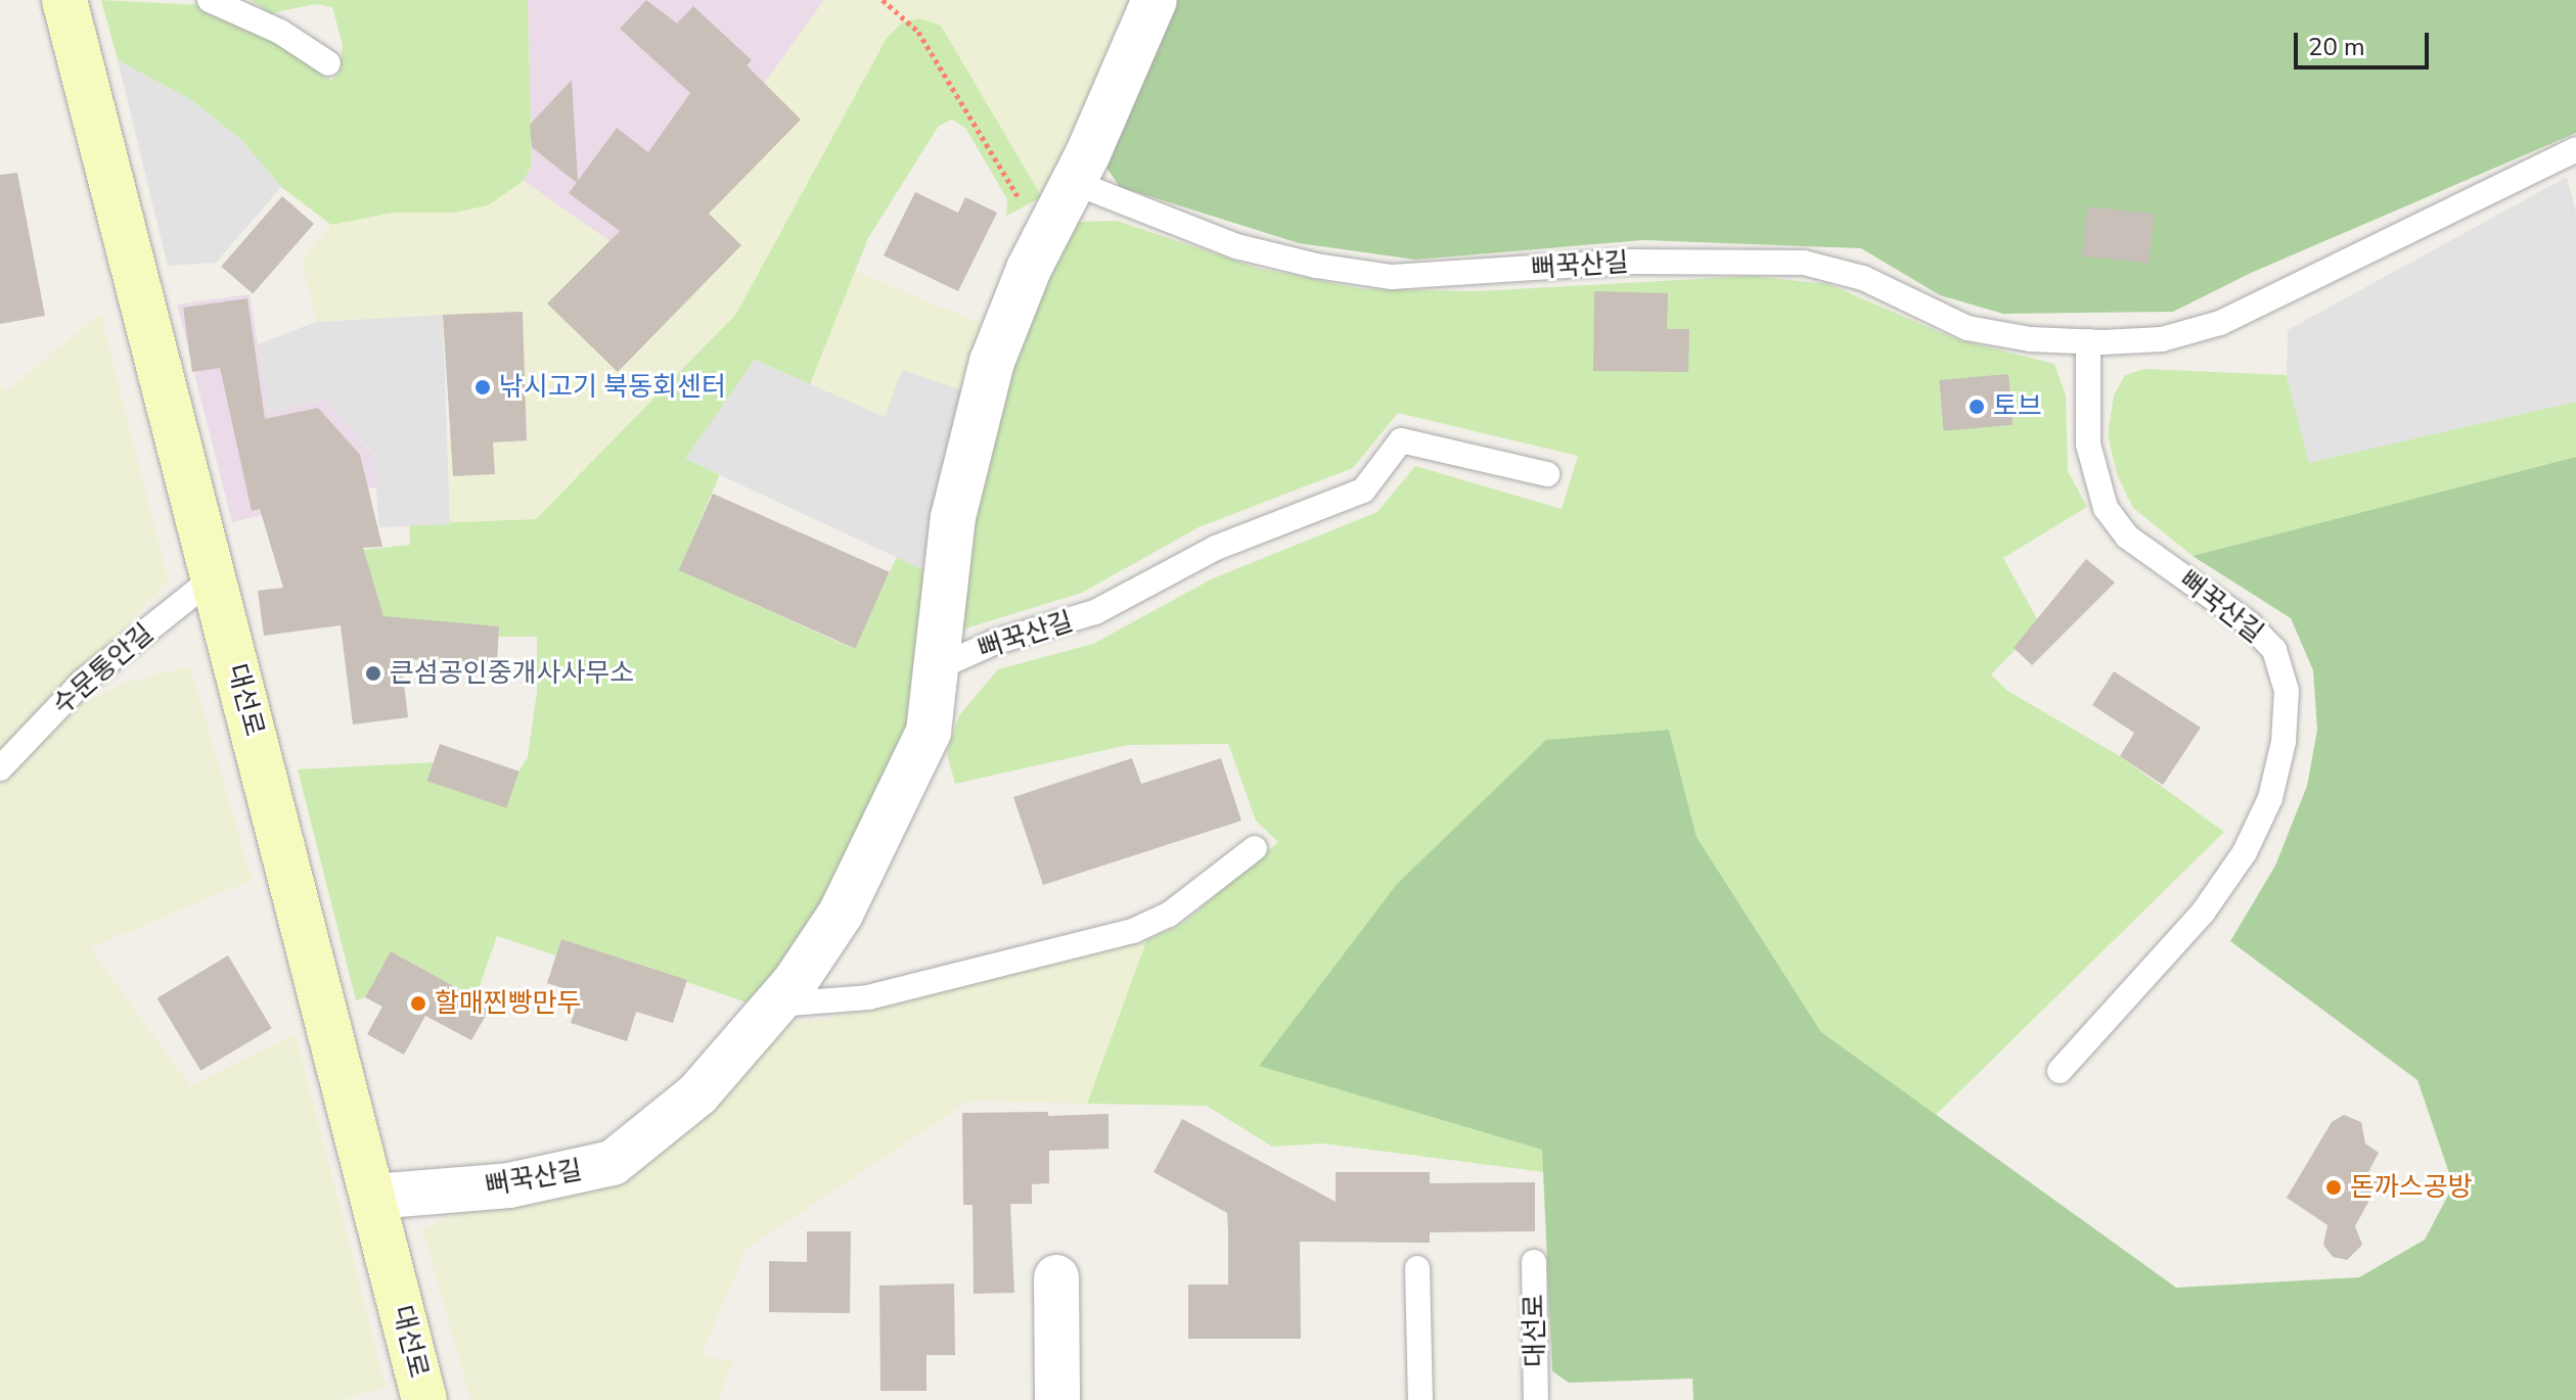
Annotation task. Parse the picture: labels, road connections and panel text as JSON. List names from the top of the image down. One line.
{"streets":{"street":["뻐꾹산길","대선로"],"lane":["수문통안길"]},"crossings":[["뻐꾹산길","대선로"],["수문통안길","대선로"]],"places":["낚시고기 북동회센터","토브","큰섬공인중개사사무소","할매찐빵만두","돈까스공방"],"scale_bar":"20 m"}
